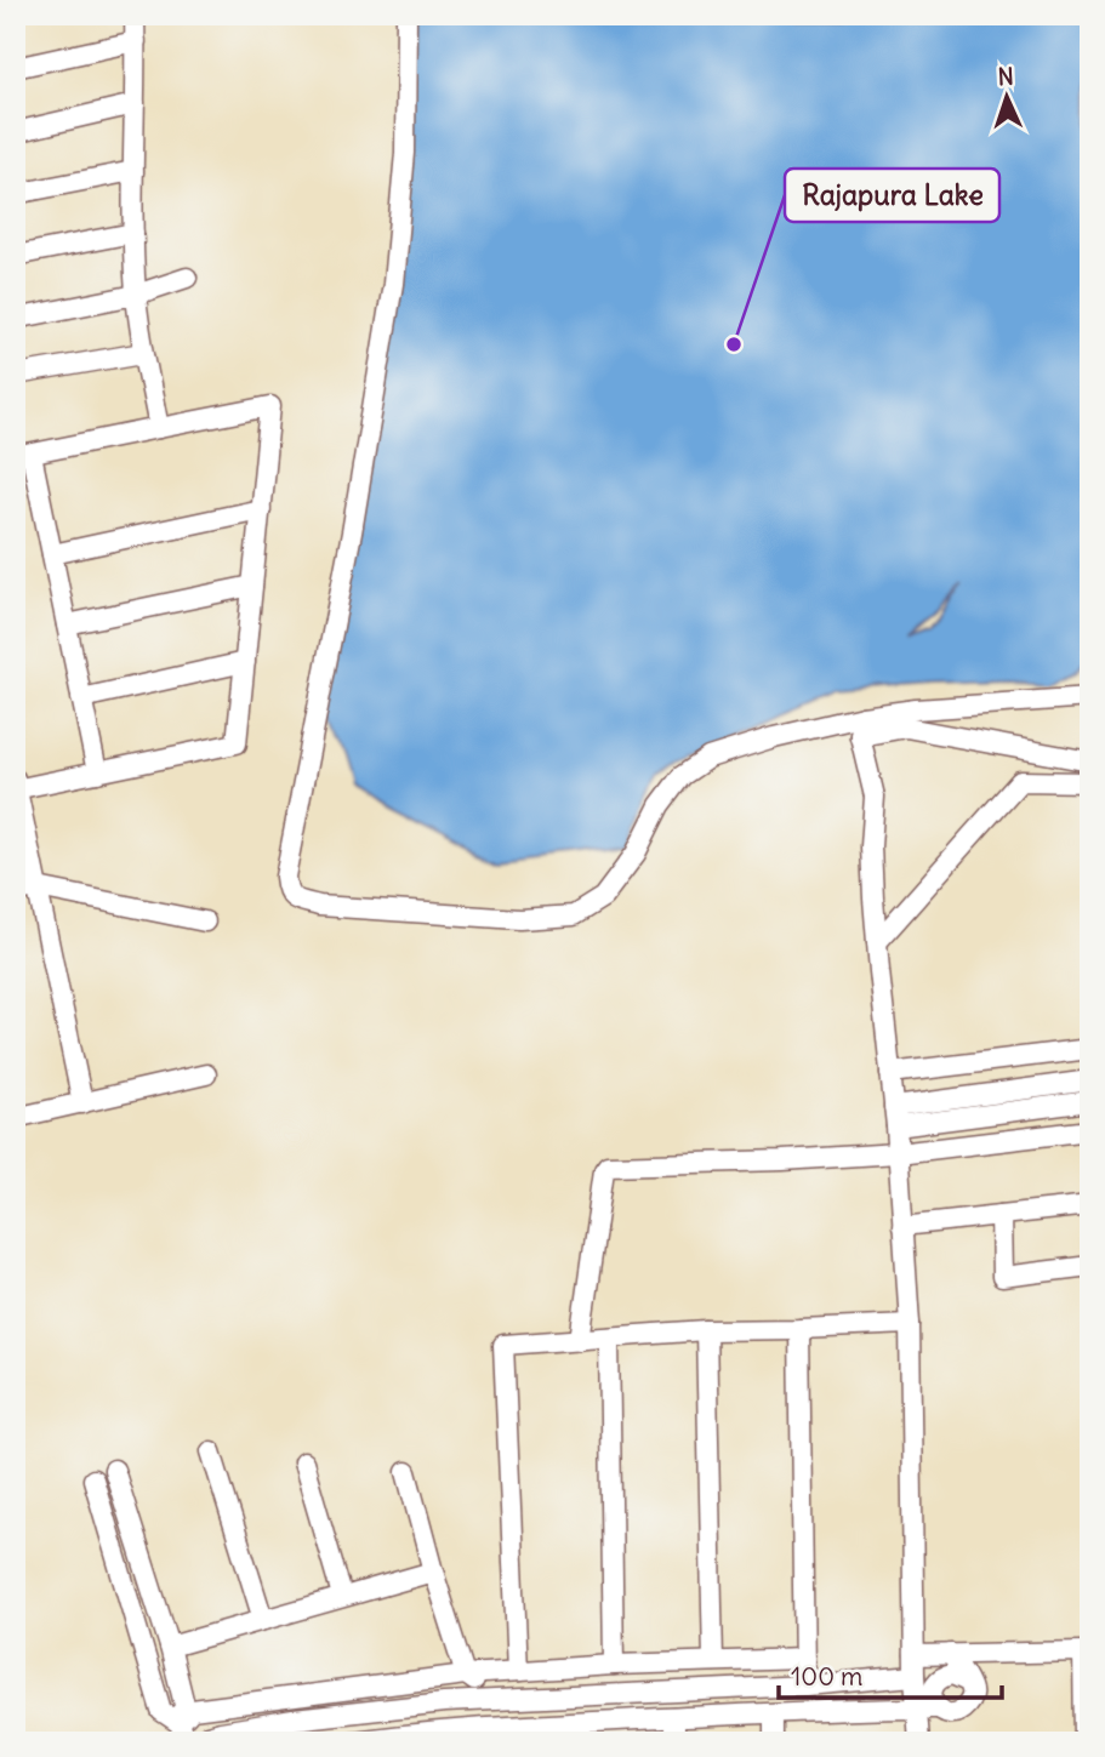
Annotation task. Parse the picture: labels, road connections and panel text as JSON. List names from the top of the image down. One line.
{"places":["Rajapura Lake"],"scale_bar":"100 m","north":"top"}
